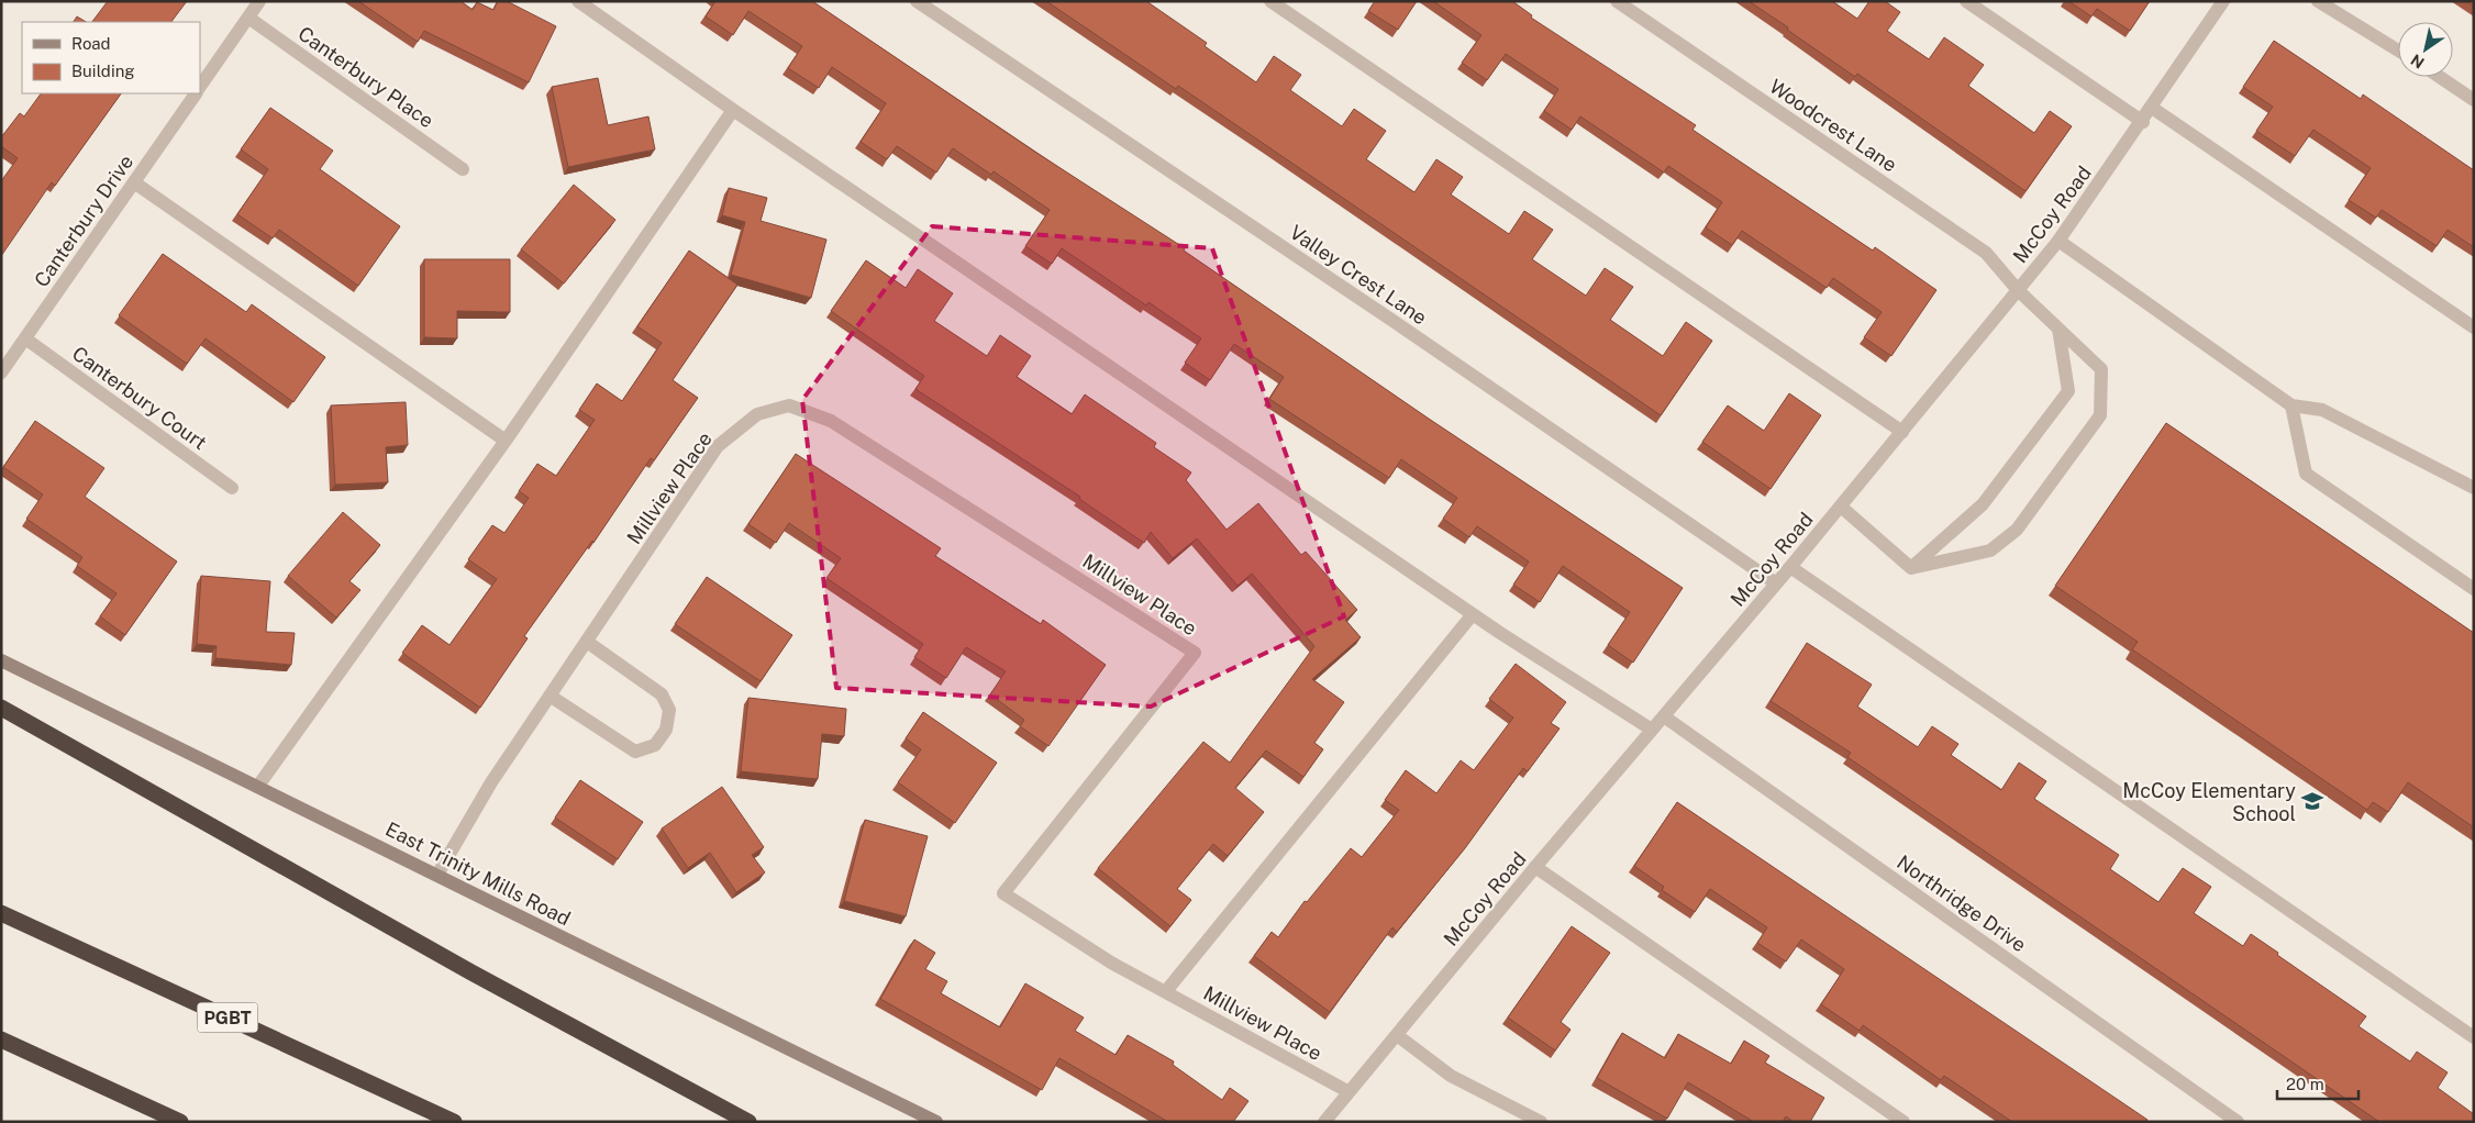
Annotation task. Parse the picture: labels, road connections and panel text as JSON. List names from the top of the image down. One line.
{"streets":{"highway":["PGBT"],"main road":["East Trinity Mills Road"],"street":["Canterbury Place","Woodcrest Lane","McCoy Road","Canterbury Drive","Valley Crest Lane","Canterbury Court","Millview Place","Northridge Drive"]},"crossings":[["Woodcrest Lane","McCoy Road"],["McCoy Road","Valley Crest Lane"],["McCoy Road","Millview Place"],["McCoy Road","Northridge Drive"],["Canterbury Drive","Canterbury Court"],["Millview Place","East Trinity Mills Road"]],"places":{"school or university":["McCoy Elementary School"]},"legend":["Road","Building"],"scale_bar":"20 m","north":"bottom left"}
